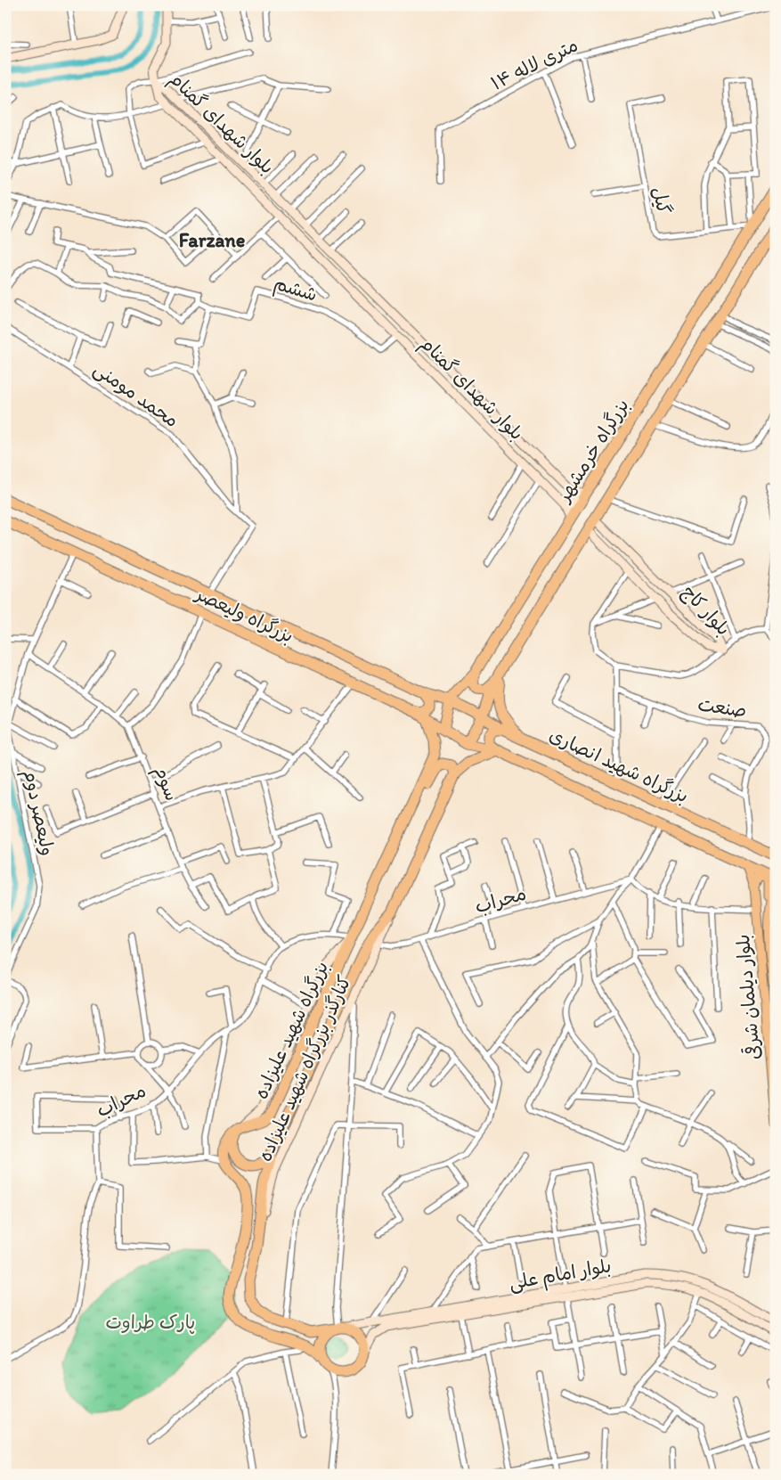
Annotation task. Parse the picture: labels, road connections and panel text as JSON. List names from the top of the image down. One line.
{"streets":{"highway":["بزرگراه خرمشهر","بزرگراه ولیعصر","بزرگراه شهید انصاری","بزرگراه شهید علیزاده"],"main road":["بلوار شهدای گمنام","بلوار کاج","بلوار دیلمان شرقی","کنارگذر بزرگراه شهید علیزاده","بلوار امام علی"],"street":["۱۴ متری لاله","گیل","ششم","محمد مومنی","صنعت","سوم","ولیعصر دوم","محراب"]},"crossings":[["بلوار شهدای گمنام","ششم"],["بلوار شهدای گمنام","بزرگراه خرمشهر"],["گیل","بزرگراه خرمشهر"],["محمد مومنی","بزرگراه ولیعصر"],["بزرگراه خرمشهر","بلوار کاج"],["بزرگراه خرمشهر","بزرگراه ولیعصر"],["بزرگراه خرمشهر","بزرگراه شهید انصاری"],["بزرگراه ولیعصر","بزرگراه شهید انصاری"],["بزرگراه ولیعصر","ولیعصر دوم"],["بزرگراه ولیعصر","بزرگراه شهید علیزاده"],["صنعت","بزرگراه شهید انصاری"],["بزرگراه شهید انصاری","بلوار دیلمان شرقی"],["بزرگراه شهید انصاری","بزرگراه شهید علیزاده"],["سوم","ولیعصر دوم"],["محراب","کنارگذر بزرگراه شهید علیزاده"],["بزرگراه شهید علیزاده","کنارگذر بزرگراه شهید علیزاده"],["بزرگراه شهید علیزاده","بلوار امام علی"]],"districts":["Farzane"],"parks":["پارک طراوت"]}
